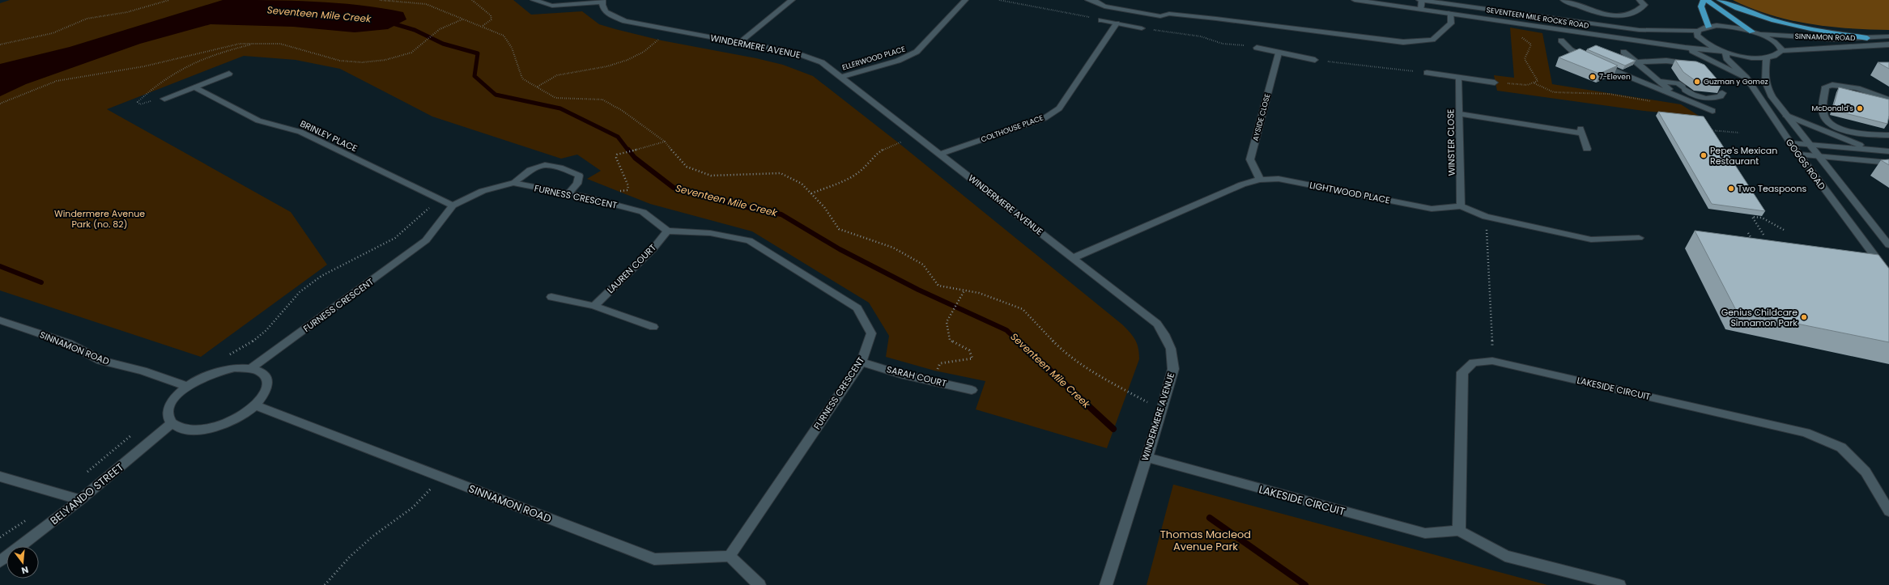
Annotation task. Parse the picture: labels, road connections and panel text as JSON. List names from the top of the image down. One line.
{"streets":{"street":["SEVENTEEN MILE ROCKS ROAD","SINNAMON ROAD","WINDERMERE AVENUE","ELLERWOOD PLACE","AYSIDE CLOSE","COLTHOUSE PLACE","BRINLEY PLACE","WINSTER CLOSE","GOGGS ROAD","LIGHTWOOD PLACE","FURNESS CRESCENT","LAUREN COURT","SARAH COURT","LAKESIDE CIRCUIT","BELYANDO STREET"]},"crossings":[["SEVENTEEN MILE ROCKS ROAD","GOGGS ROAD"],["SINNAMON ROAD","GOGGS ROAD"],["SINNAMON ROAD","FURNESS CRESCENT"],["WINDERMERE AVENUE","ELLERWOOD PLACE"],["WINDERMERE AVENUE","COLTHOUSE PLACE"],["WINDERMERE AVENUE","LIGHTWOOD PLACE"],["WINDERMERE AVENUE","LAKESIDE CIRCUIT"],["AYSIDE CLOSE","LIGHTWOOD PLACE"],["BRINLEY PLACE","FURNESS CRESCENT"],["WINSTER CLOSE","LIGHTWOOD PLACE"],["FURNESS CRESCENT","LAUREN COURT"],["FURNESS CRESCENT","SARAH COURT"]],"water":["Seventeen Mile Creek"],"parks":["Windermere Avenue Park (no. 82)","Thomas Macleod Avenue Park"],"places":["7-Eleven","Guzman y Gomez","McDonald's","Pepe's Mexican Restaurant","Two Teaspoons","Genius Childcare Sinnamon Park"],"north":"bottom"}
